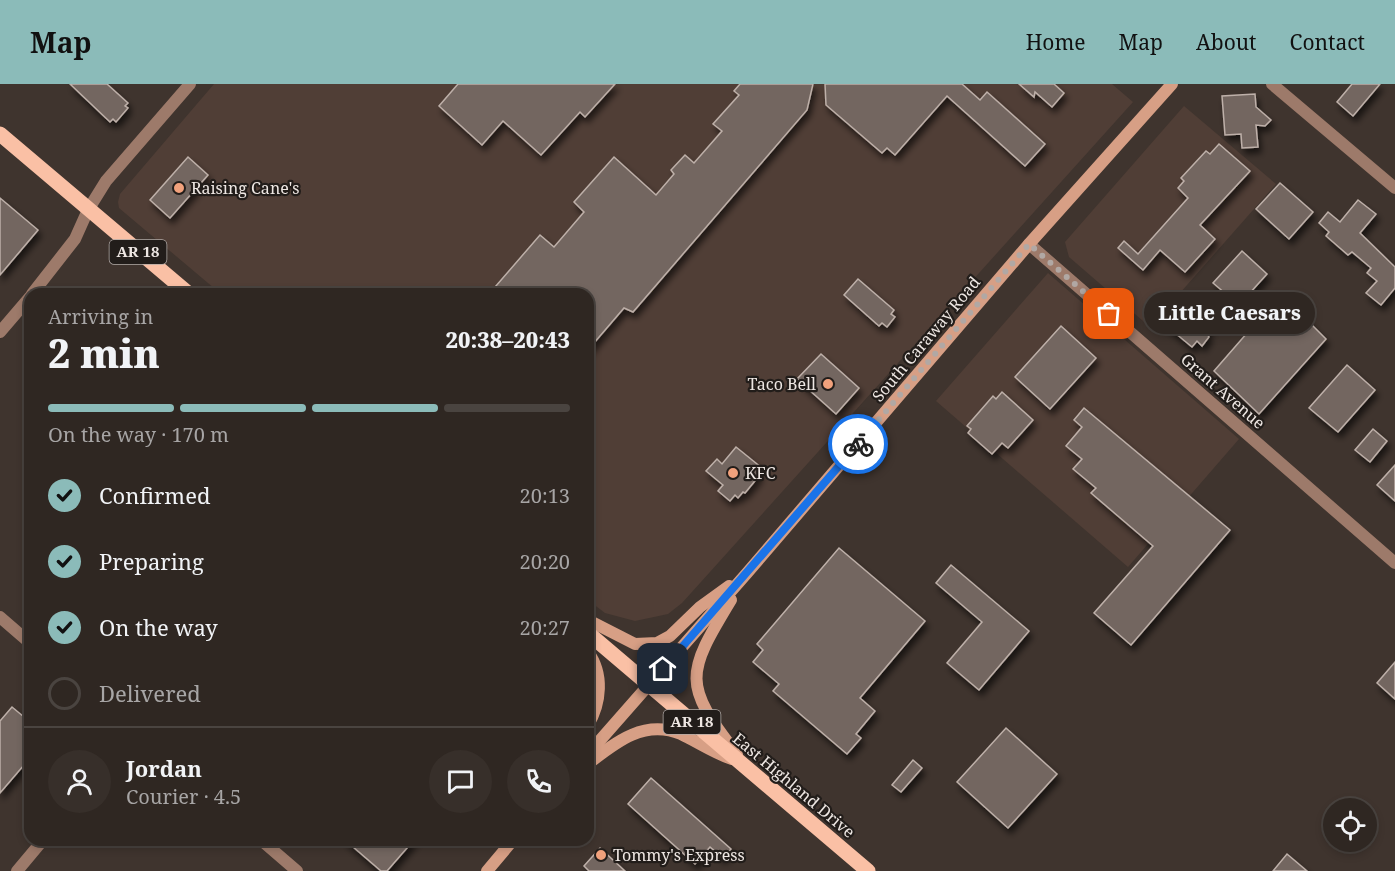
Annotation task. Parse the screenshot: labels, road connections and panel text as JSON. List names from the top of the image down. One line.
{"streets":{"main road":["AR 18","South Caraway Road","East Highland Drive"],"street":["Grant Avenue"]},"crossings":[["South Caraway Road","Grant Avenue"],["South Caraway Road","East Highland Drive"]],"places":["Raising Cane's","Little Caesars","Taco Bell","KFC","Tommy's Express"],"page":{"header":"Map","nav":["Home","Map","About","Contact"],"heading":["2 min","Arriving in","20:38–20:43"],"panel":["Jordan","Courier · 4.5"],"bubble":"Little Caesars","bar":"On the way · 170 m","list":[["Confirmed","20:13"],["Preparing","20:20"],["On the way","20:27"],"Delivered"]}}
